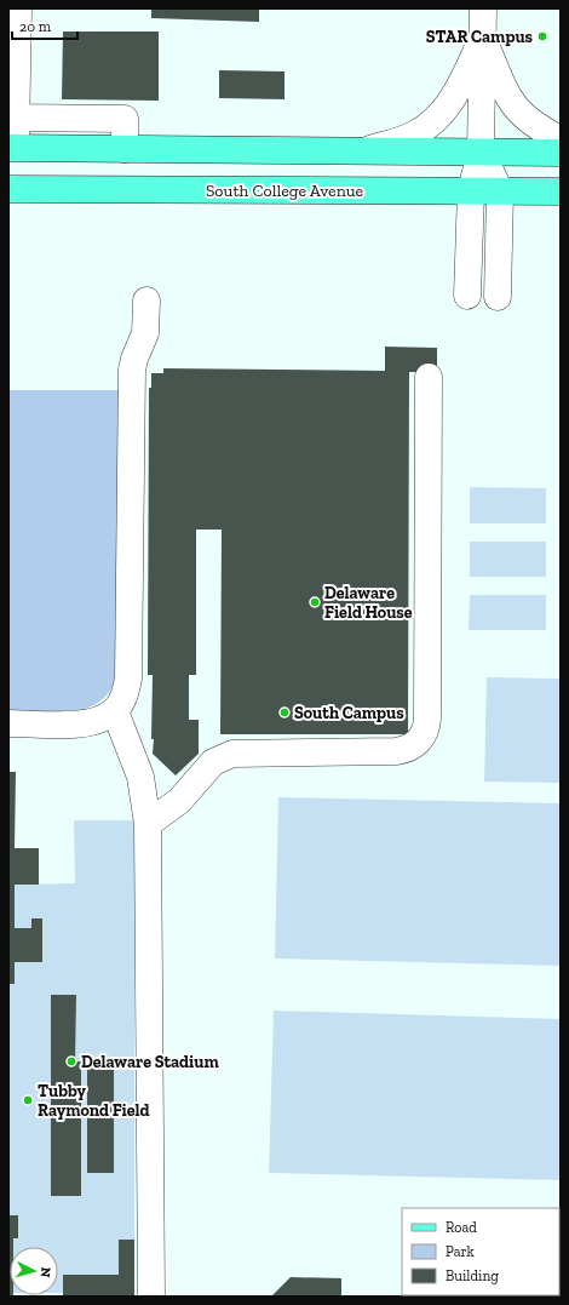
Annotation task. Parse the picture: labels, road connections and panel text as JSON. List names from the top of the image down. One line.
{"streets":{"main road":["South College Avenue"]},"places":["STAR Campus","Delaware Field House","South Campus","Delaware Stadium","Tubby Raymond Field"],"legend":["Road","Park","Building"],"scale_bar":"20 m","north":"right"}
